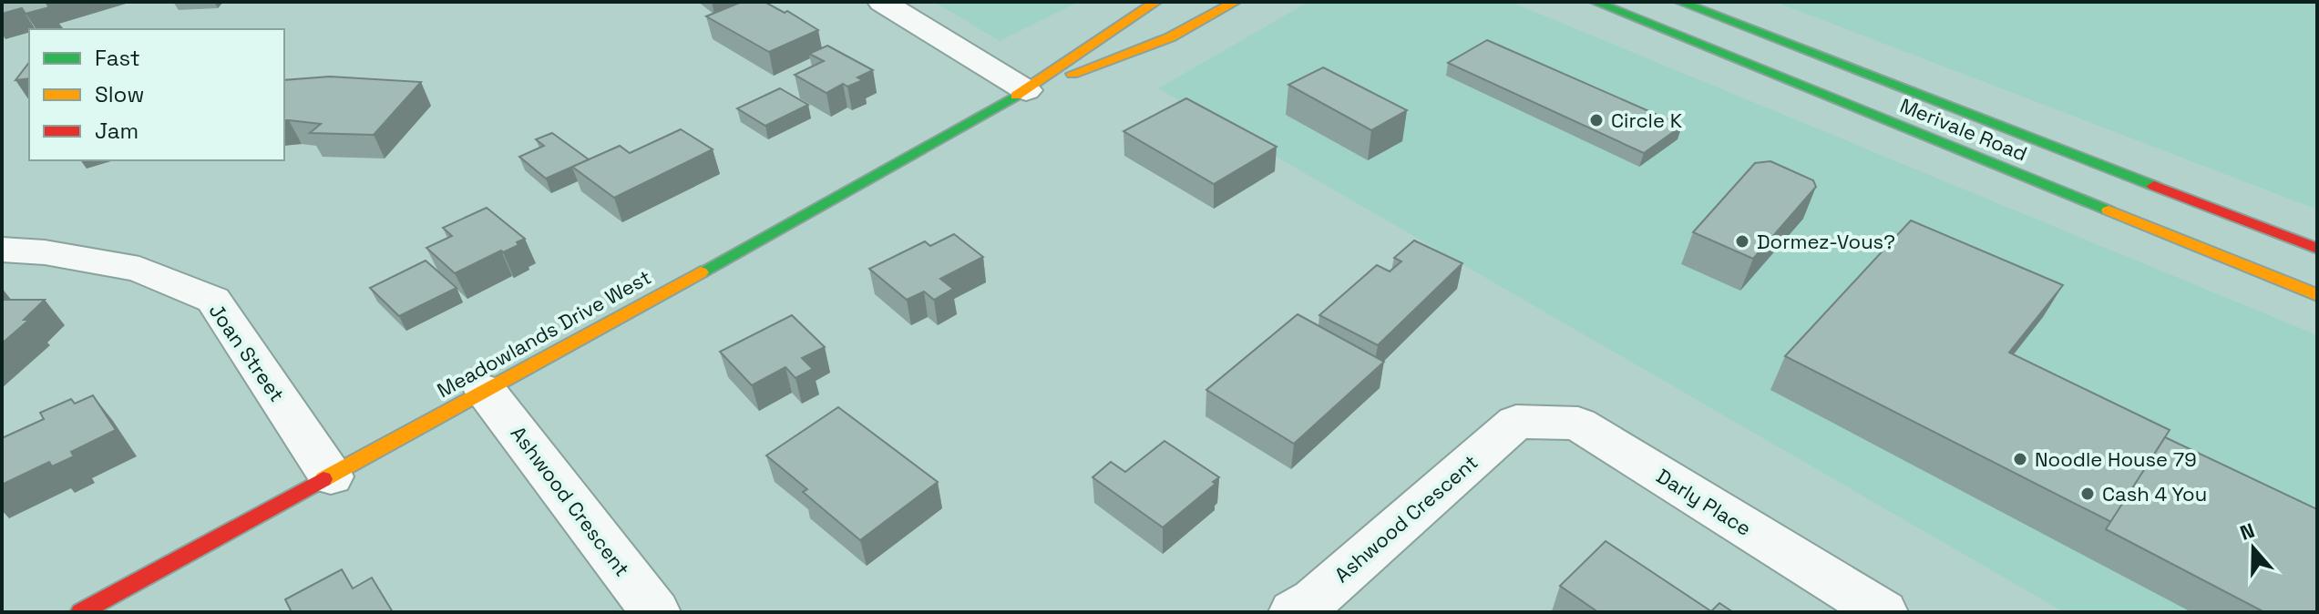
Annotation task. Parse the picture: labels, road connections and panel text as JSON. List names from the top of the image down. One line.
{"streets":{"main road":["Merivale Road","Meadowlands Drive West"],"street":["Joan Street","Ashwood Crescent","Darly Place"]},"crossings":[["Meadowlands Drive West","Joan Street"],["Meadowlands Drive West","Ashwood Crescent"],["Ashwood Crescent","Darly Place"]],"places":["Circle K","Dormez-Vous?","Noodle House 79","Cash 4 You"],"legend":["Fast","Slow","Jam"],"north":"top"}
